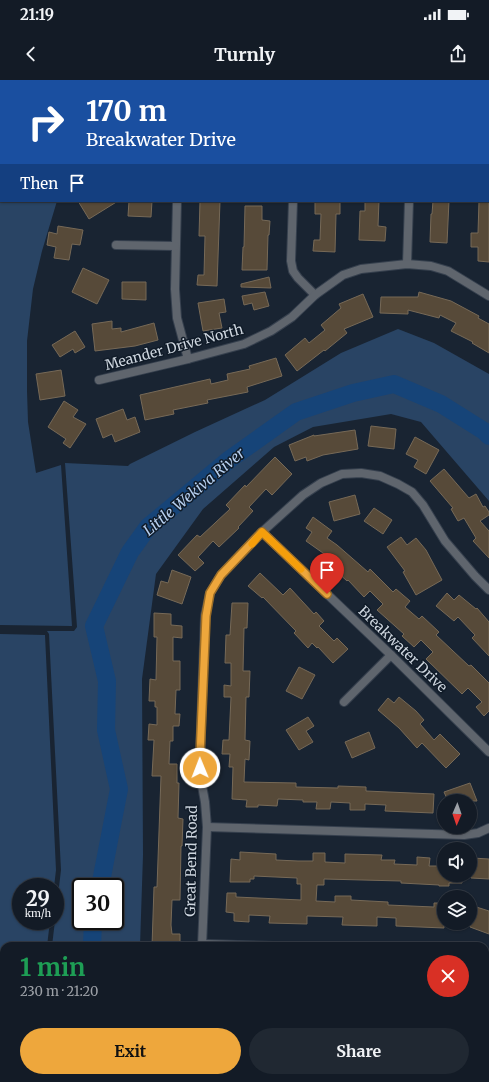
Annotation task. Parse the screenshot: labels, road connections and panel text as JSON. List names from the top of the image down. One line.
{"streets":{"street":["Meander Drive North","Breakwater Drive","Great Bend Road"]},"crossings":[["Breakwater Drive","Great Bend Road"]],"water":["Little Wekiva River"],"north":"bottom","page":{"status":"21:19","header":"Turnly","turn":["170 m","Breakwater Drive"],"then":"Then","speed":"29 km/h","limit":"30","heading":["1 min","230 m · 21:20"],"buttons":["Exit","Share"]}}
